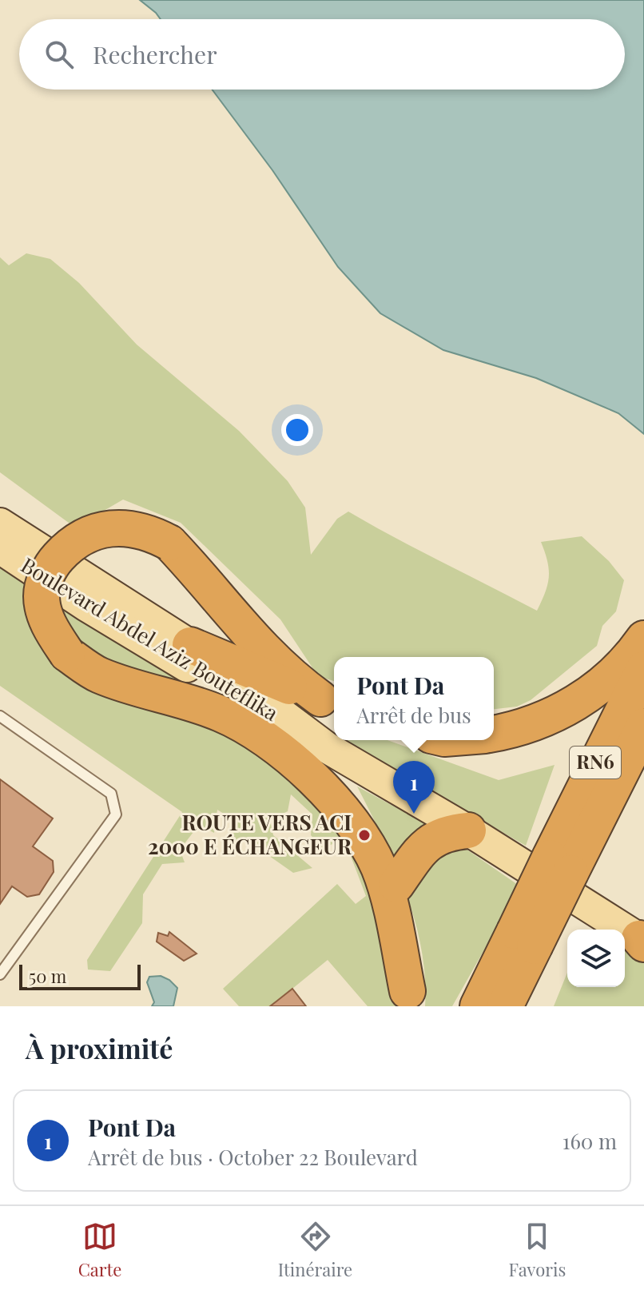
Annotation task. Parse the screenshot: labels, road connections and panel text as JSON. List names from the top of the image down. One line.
{"streets":{"highway":["RN6"],"main road":["Boulevard Abdel Aziz Bouteflika"]},"places":["ROUTE VERS ACI 2000 E ÉCHANGEUR"],"scale_bar":"50 m","page":{"search":"Rechercher","popup":["Pont Da","Arrêt de bus"],"pins":"1","scale":"50 m","heading":"À proximité","list":[{"mark":"1","name":"Pont Da","note":"Arrêt de bus · October 22 Boulevard","value":"160 m"}],"nav":["Carte","Itinéraire","Favoris"]}}
